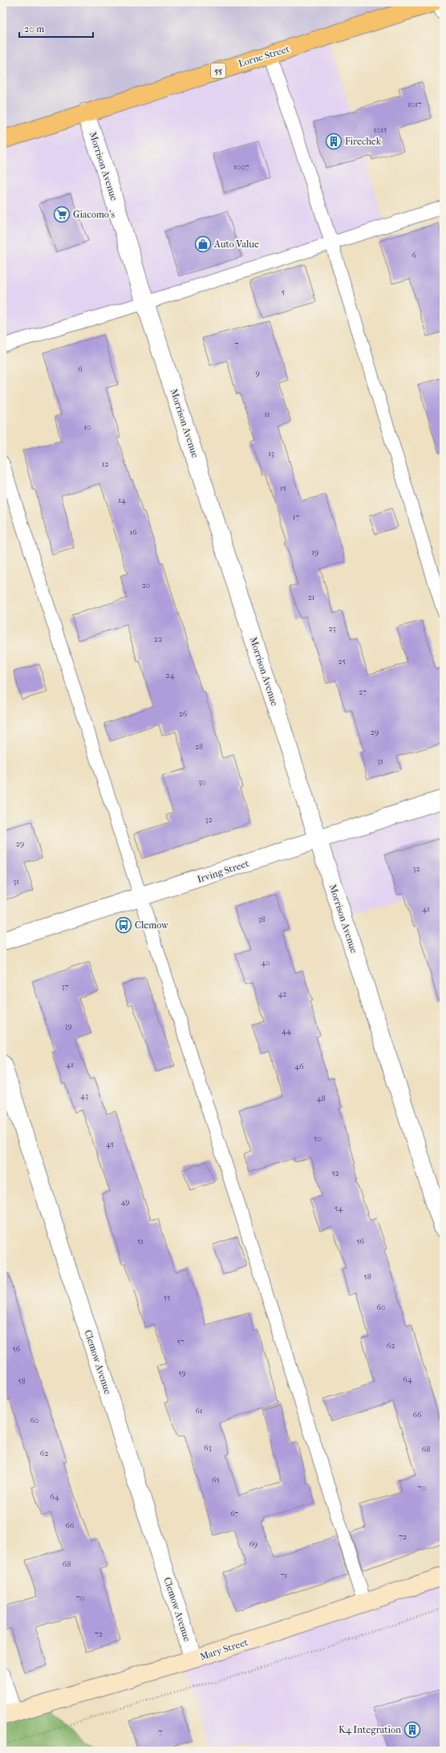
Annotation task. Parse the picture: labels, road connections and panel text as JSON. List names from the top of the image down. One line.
{"streets":{"main road":["Lorne Street","55"],"street":["Morrison Avenue","Irving Street","Clemow Avenue","Mary Street"]},"crossings":[["Lorne Street","Morrison Avenue"],["Morrison Avenue","Irving Street"],["Clemow Avenue","Mary Street"]],"places":{"building":["Firechek","K4 Integration"],"supermarket":["Giacomo's"],"shop":["Auto Value"],"bus stop":["Clemow"]},"house_numbers":["1017","1015","1007","6","5","7","6","9","11","10","13","12","15","14","17","16","19","20","21","23","22","25","24","27","26","29","28","31","30","32","29","32","31","41","38","40","37","42","39","44","41","46","43","48","50","45","52","49","54","51","56","58","55","60","57","62","56","59","64","58","61","66","60","63","68","62","65","70","64","67","66","72","69","68","71","70","72","7"],"scale_bar":"20 m"}
